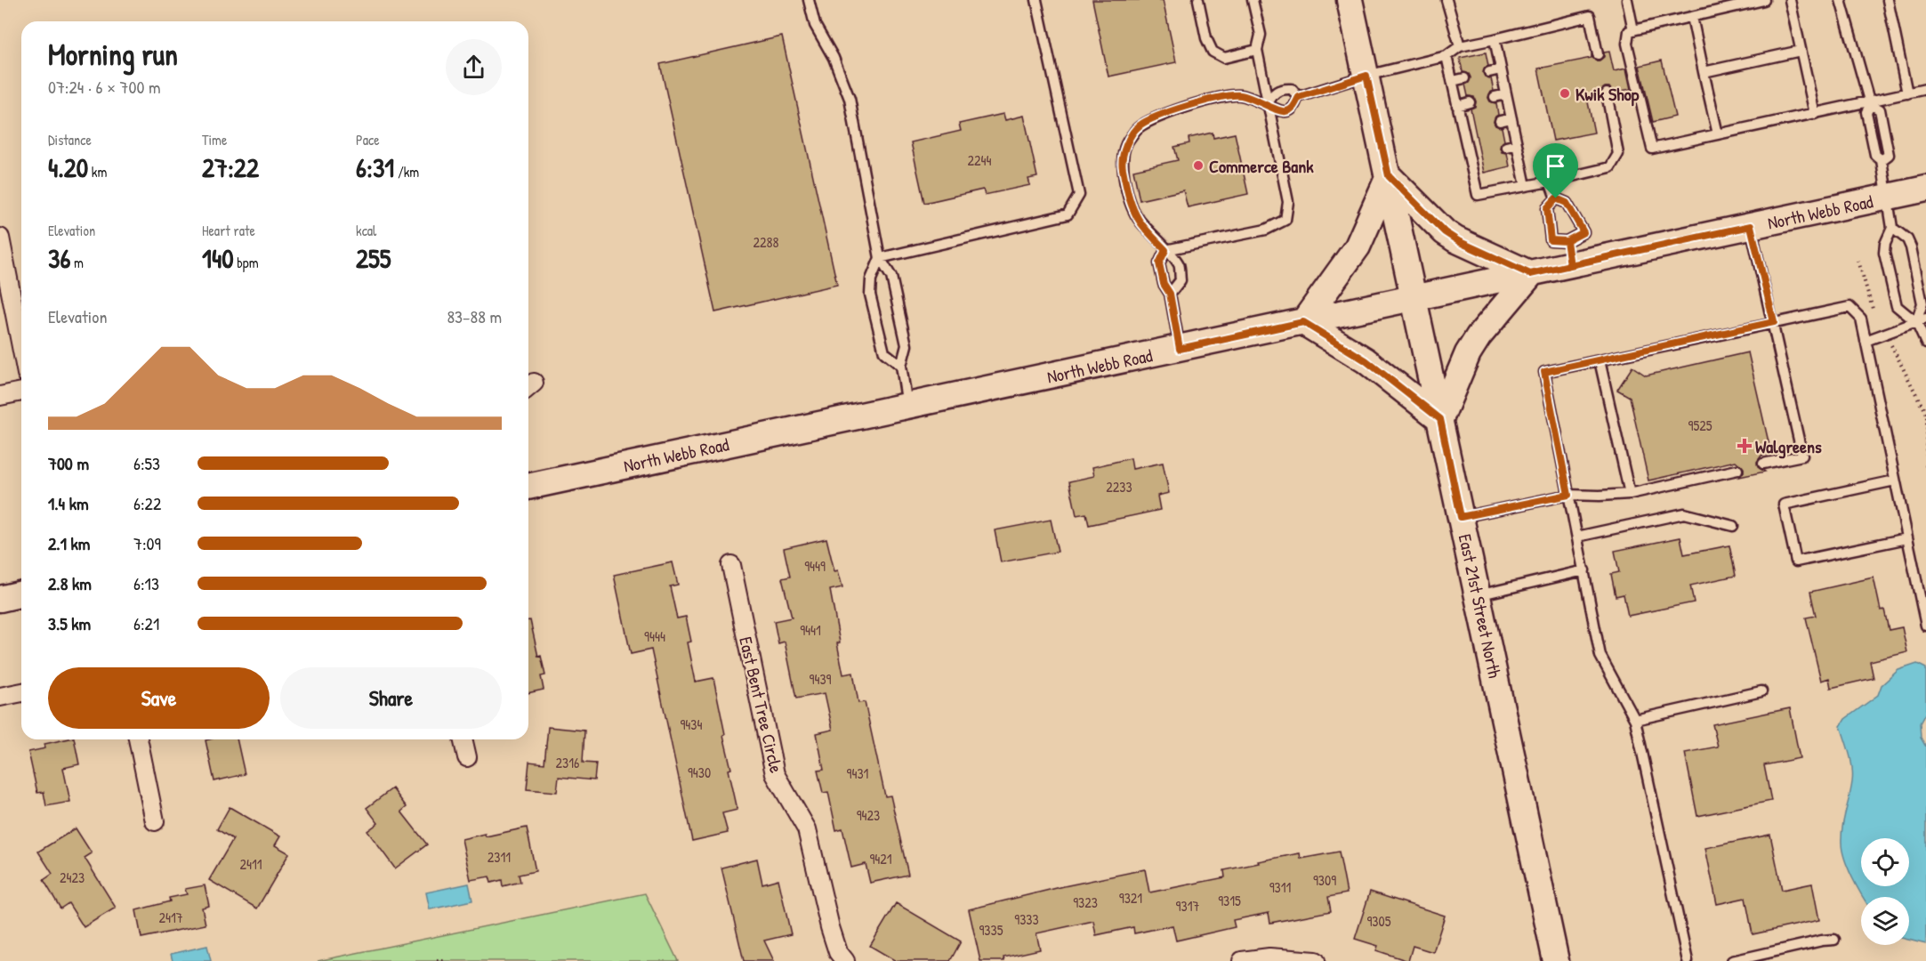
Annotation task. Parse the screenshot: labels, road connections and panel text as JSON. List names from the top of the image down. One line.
{"streets":{"main road":["North Webb Road","East 21st Street North"],"street":["East Bent Tree Circle"]},"crossings":[["North Webb Road","East 21st Street North"]],"places":{"other":["Kwik Shop","Commerce Bank"],"health":["Walgreens"]},"house_numbers":["2244","2288","9525","2233","9449","9441","9444","9439","9434","2316","9430","9431","9423","2311","9421","2411","2423","9309","9311","9321","9315","9323","9317","2417","9333","9305","9335"],"page":{"heading":["Morning run","07:24 · 6 × 700 m"],"stats":[["Distance","4.20 km"],["Time","27:22"],["Pace","6:31 /km"],["Elevation","36 m"],["Heart rate","140 bpm"],["kcal","255"]],"chart":["Elevation","83–88 m"],"list":[{"name":"700 m","note":"6:53"},{"name":"1.4 km","note":"6:22"},{"name":"2.1 km","note":"7:09"},{"name":"2.8 km","note":"6:13"},{"name":"3.5 km","note":"6:21"}],"buttons":["Save","Share"]}}
